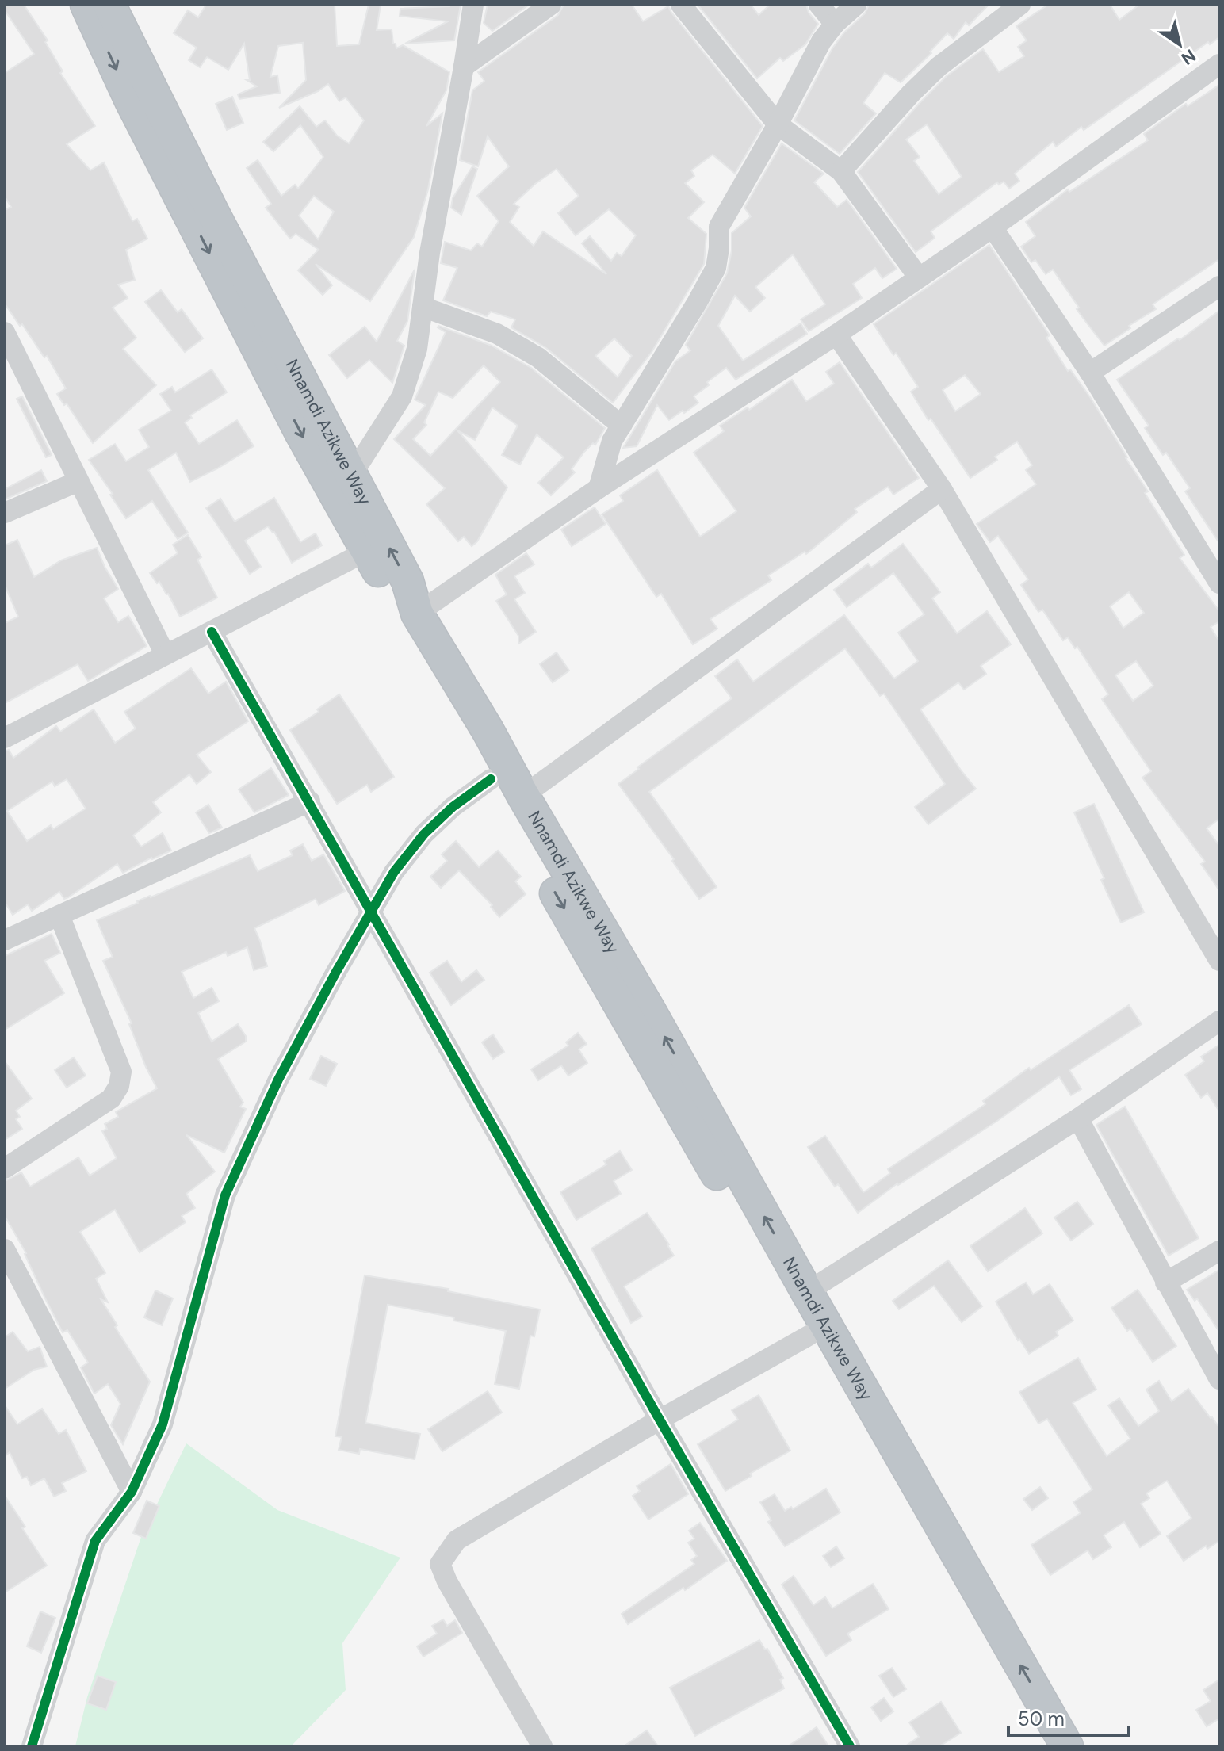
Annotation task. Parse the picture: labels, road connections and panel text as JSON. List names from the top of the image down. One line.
{"streets":{"highway":["Nnamdi Azikwe Way"]},"scale_bar":"50 m","north":"bottom right"}
